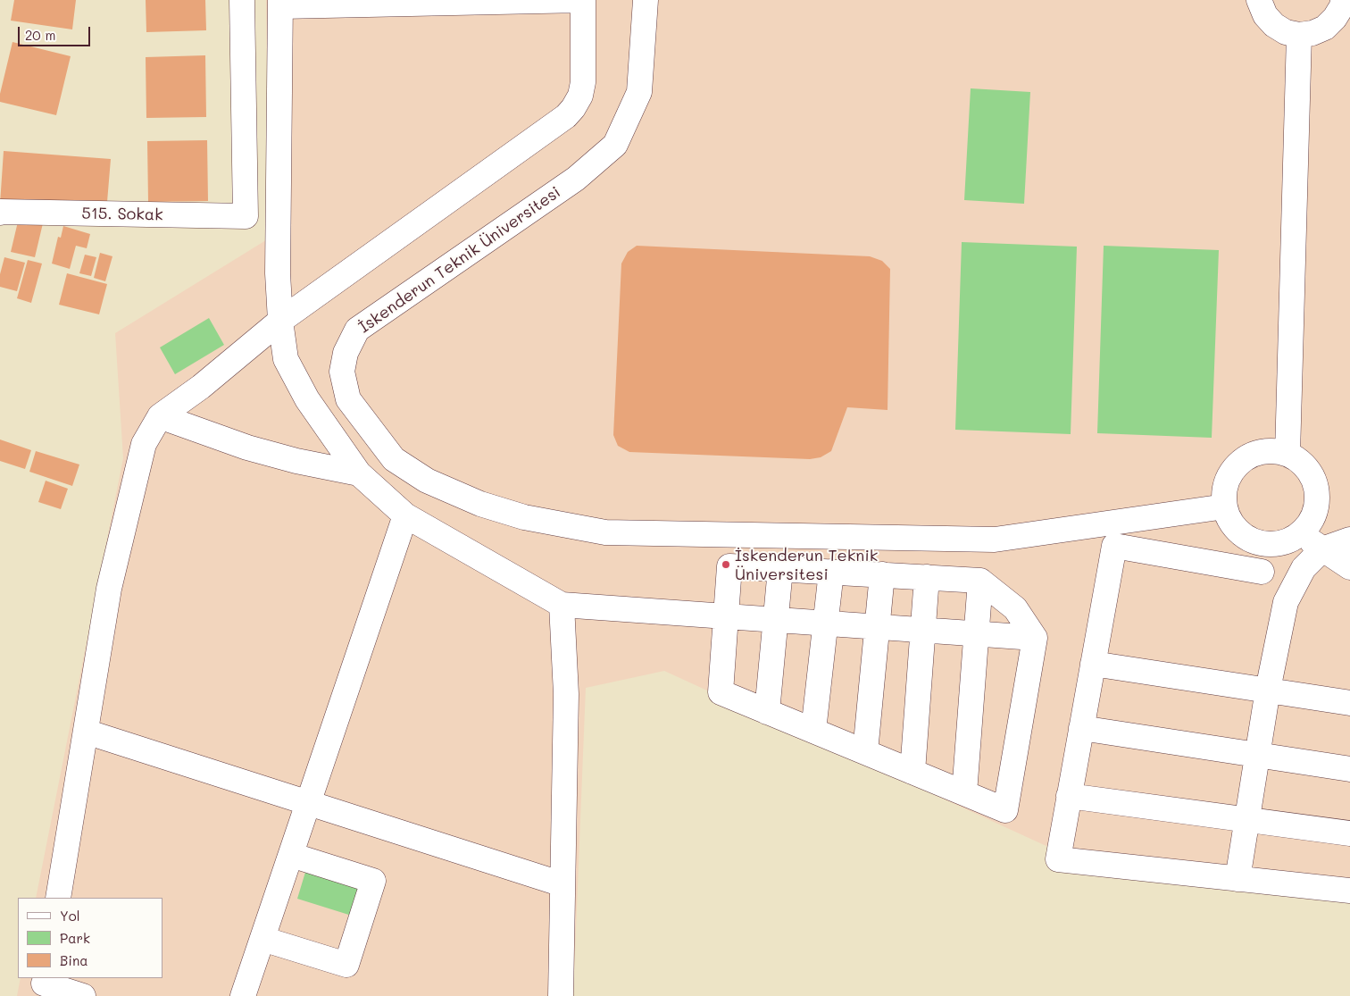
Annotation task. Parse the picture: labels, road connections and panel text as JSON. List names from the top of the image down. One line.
{"streets":{"street":["515. Sokak","İskenderun Teknik Üniversitesi"]},"places":["İskenderun Teknik Üniversitesi"],"legend":["Yol","Park","Bina"],"scale_bar":"20 m"}
